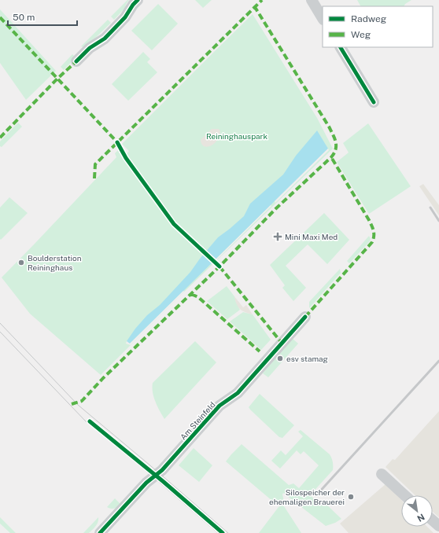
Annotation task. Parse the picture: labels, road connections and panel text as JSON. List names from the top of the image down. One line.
{"streets":{"street":["Am Steinfeld"]},"parks":["Reininghauspark"],"places":{"health":["Mini Maxi Med"],"other":["Boulderstation Reininghaus","esv stamag","Silospeicher der ehemaligen Brauerei"]},"legend":["Radweg","Weg"],"scale_bar":"50 m","north":"bottom right"}
